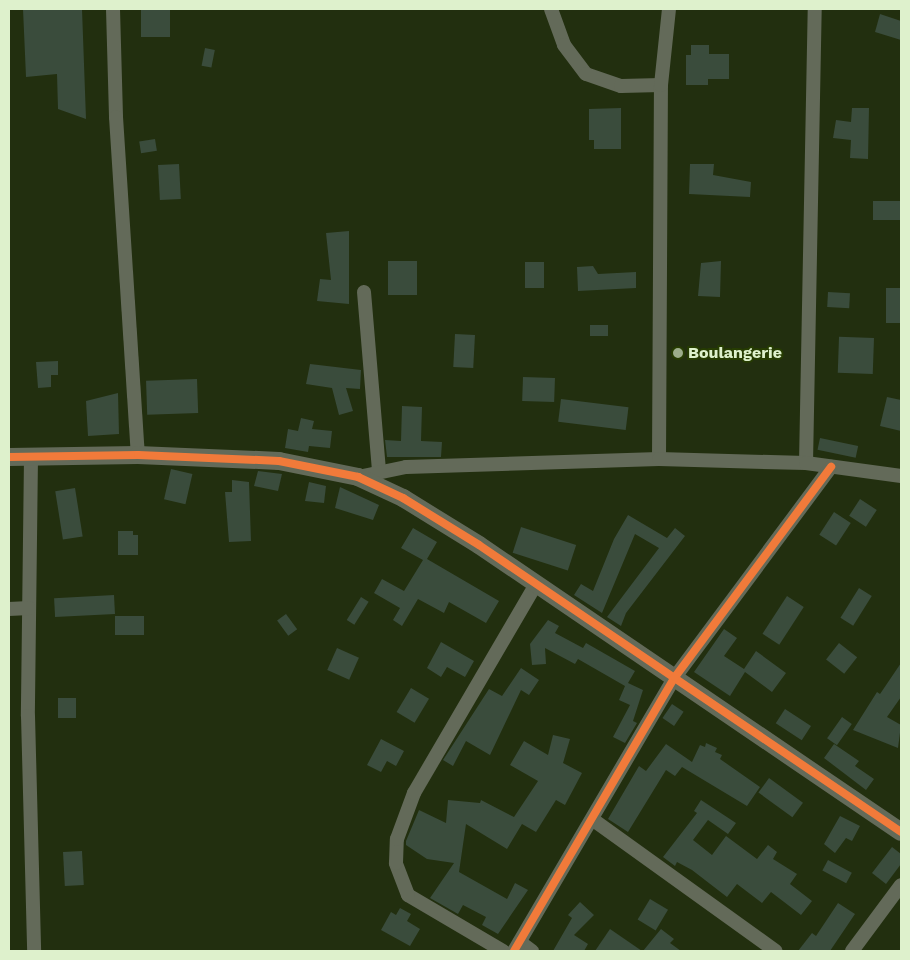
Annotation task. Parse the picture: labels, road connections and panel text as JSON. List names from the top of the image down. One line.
{"places":["Boulangerie"]}
